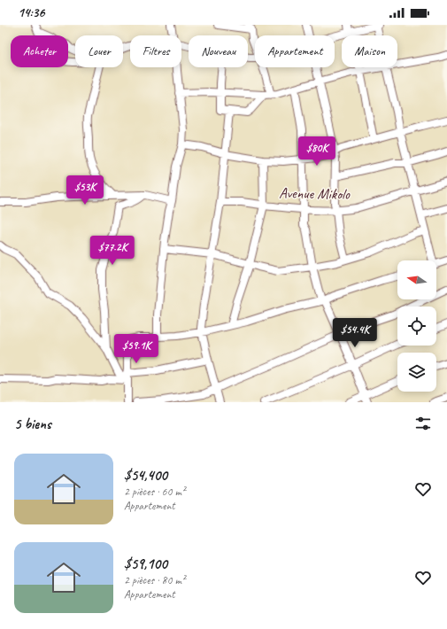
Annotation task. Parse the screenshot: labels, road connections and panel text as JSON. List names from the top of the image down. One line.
{"streets":{"street":["Avenue Mikolo"]},"north":"left","page":{"status":"14:36","chip":["Acheter","Louer","Filtres","Nouveau","Appartement","Maison"],"price":["$80K","$53K","$77.2K","$54.4K","$59.1K"],"heading":"5 biens","list":[{"name":"$54,400","note":"2 pièces · 60 m² · Appartement"},{"name":"$59,100","note":"2 pièces · 80 m² · Appartement"}]}}
